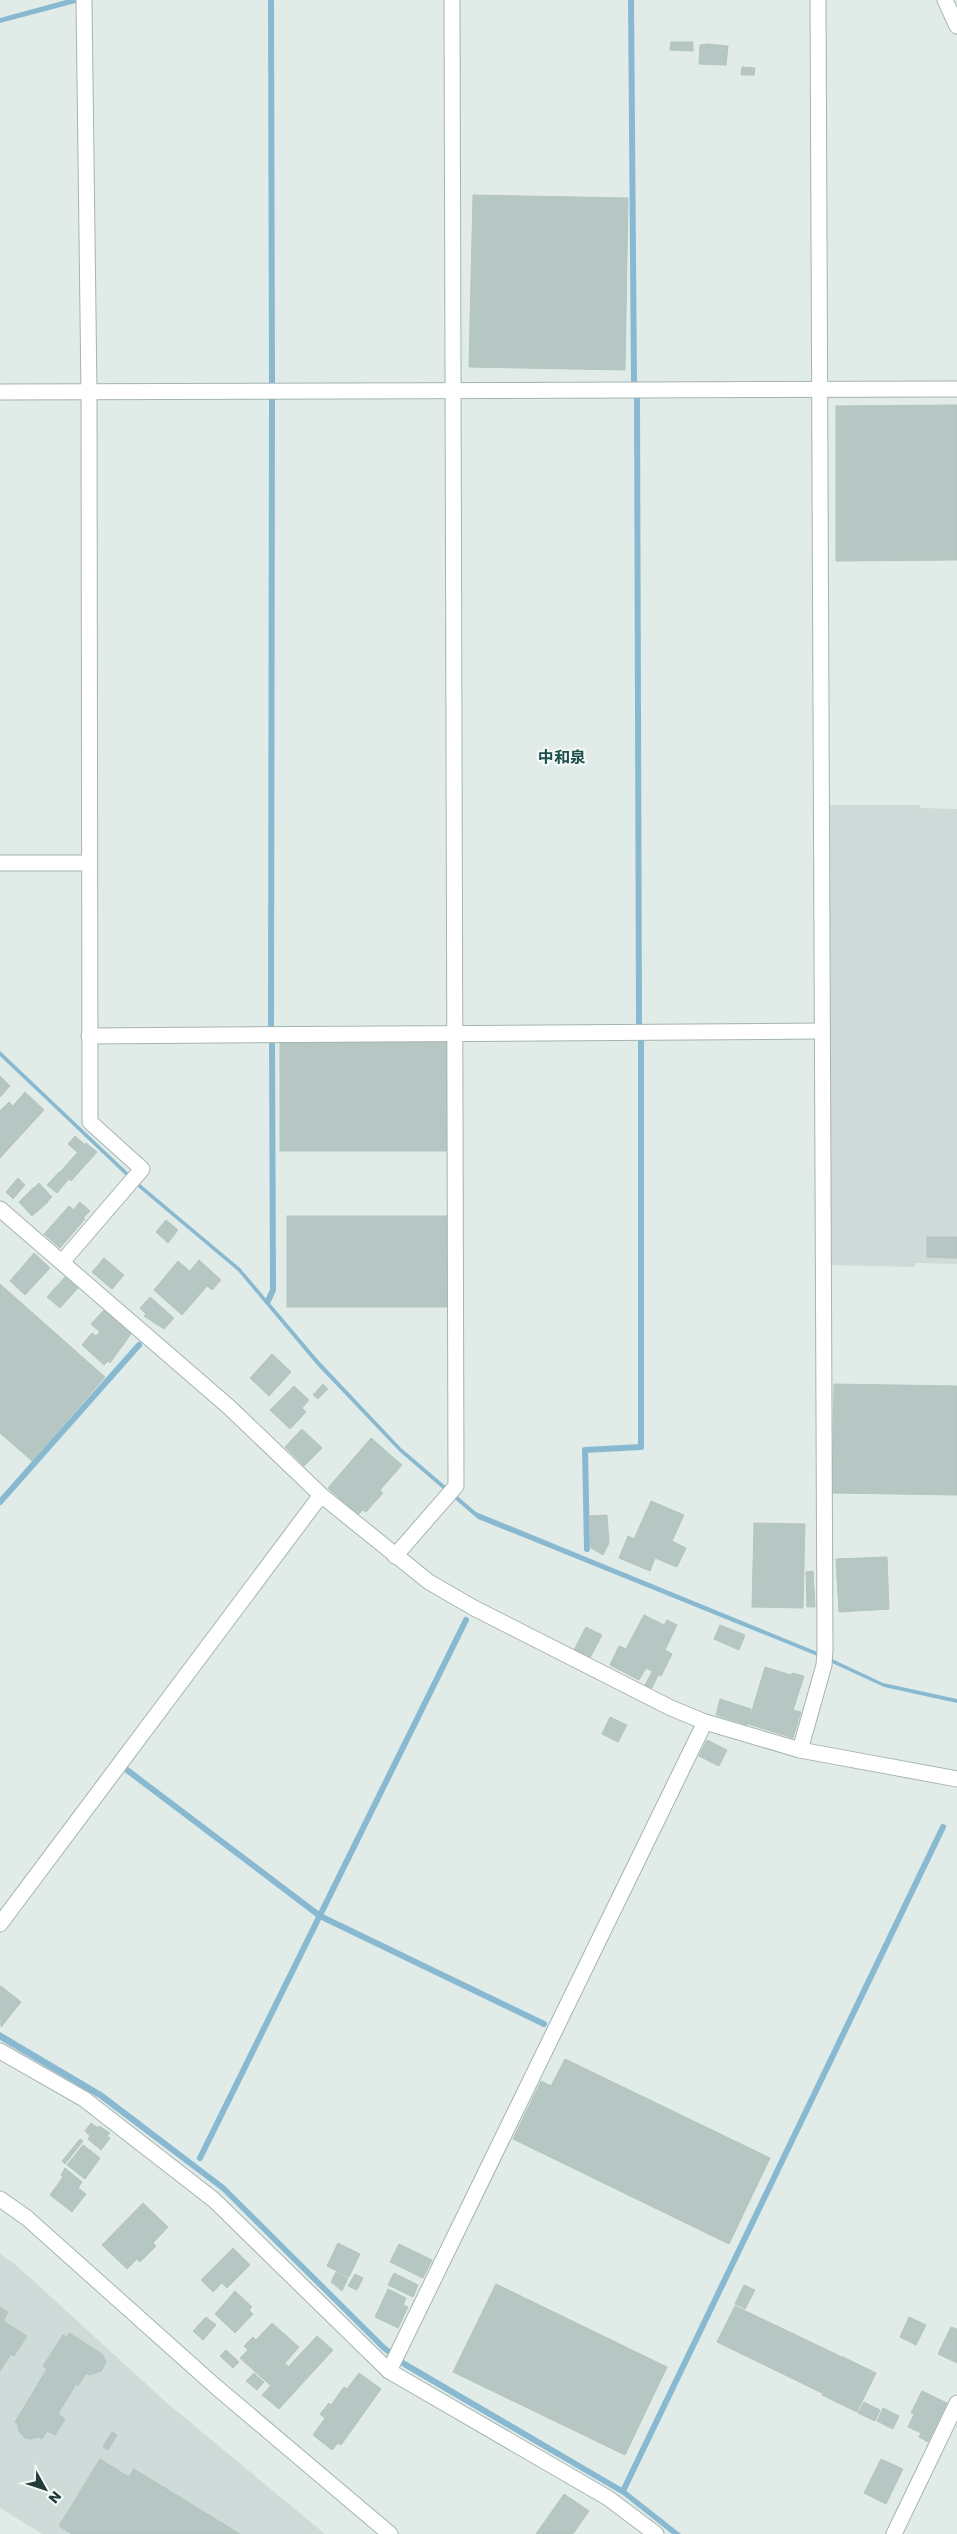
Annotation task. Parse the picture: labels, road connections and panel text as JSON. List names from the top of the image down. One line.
{"districts":["中和泉"],"north":"bottom right"}
